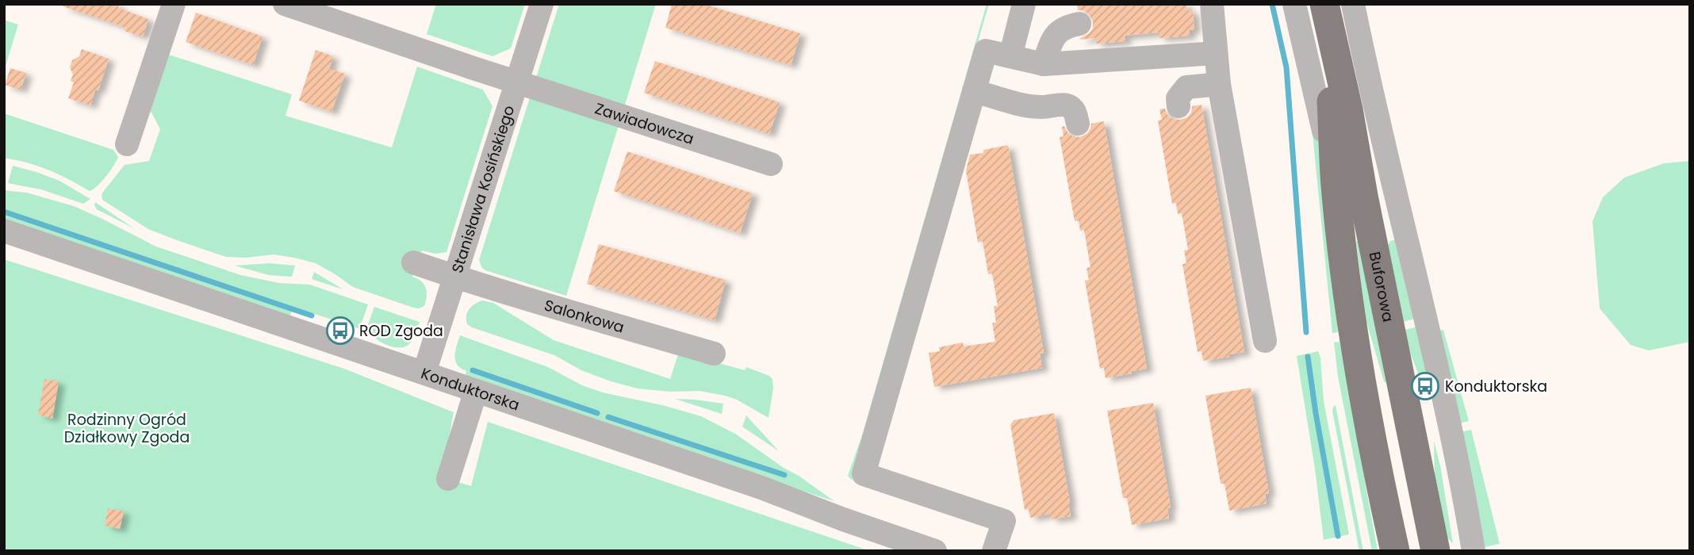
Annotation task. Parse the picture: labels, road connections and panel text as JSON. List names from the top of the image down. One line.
{"streets":{"main road":["Buforowa"],"street":["Zawiadowcza","Stanisława Kosińskiego","Salonkowa","Konduktorska"]},"crossings":[["Zawiadowcza","Stanisława Kosińskiego"],["Stanisława Kosińskiego","Salonkowa"],["Stanisława Kosińskiego","Konduktorska"]],"parks":["Rodzinny Ogród Działkowy Zgoda"],"places":{"bus stop":["ROD Zgoda","Konduktorska"]}}
